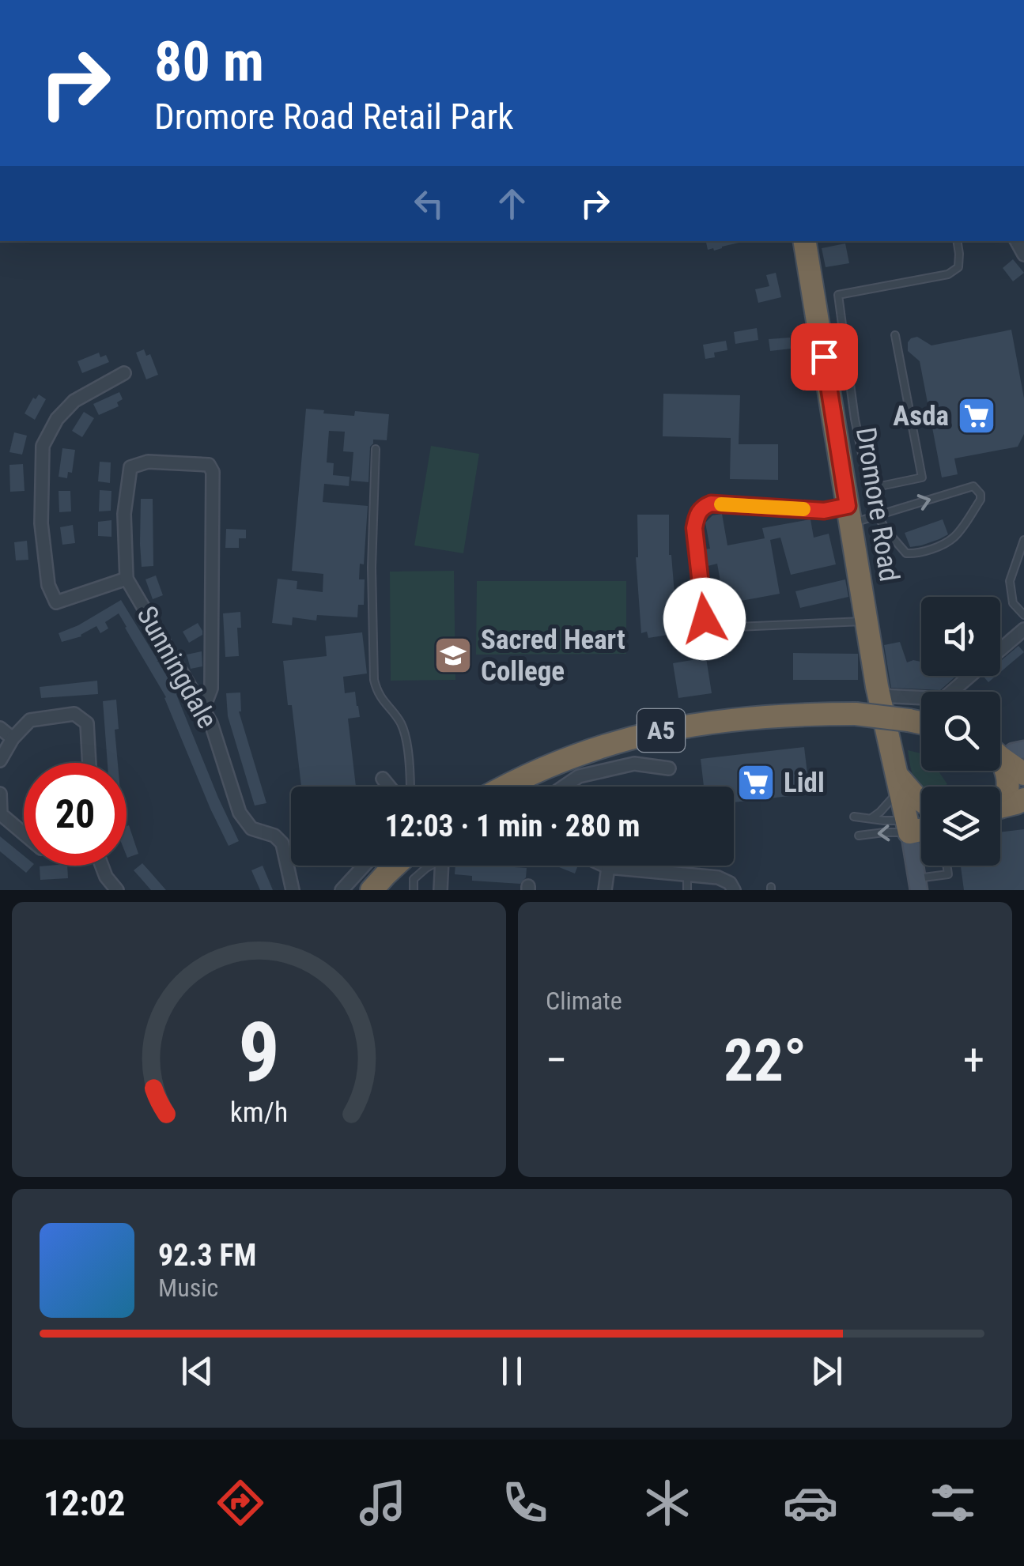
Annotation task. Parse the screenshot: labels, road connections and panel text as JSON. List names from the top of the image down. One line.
{"streets":{"highway":["Dromore Road","A5"],"street":["Sunningdale"]},"places":{"supermarket":["Asda","Lidl"],"school or university":["Sacred Heart College"]},"page":{"turn":["80 m","Dromore Road Retail Park"],"limit":"20","trip":"12:03 · 1 min · 280 m","tile":"Climate","heat":["−","22°","+"],"song":["92.3 FM","Music"],"tabs":"12:02","gauge":["9","km/h"]}}
